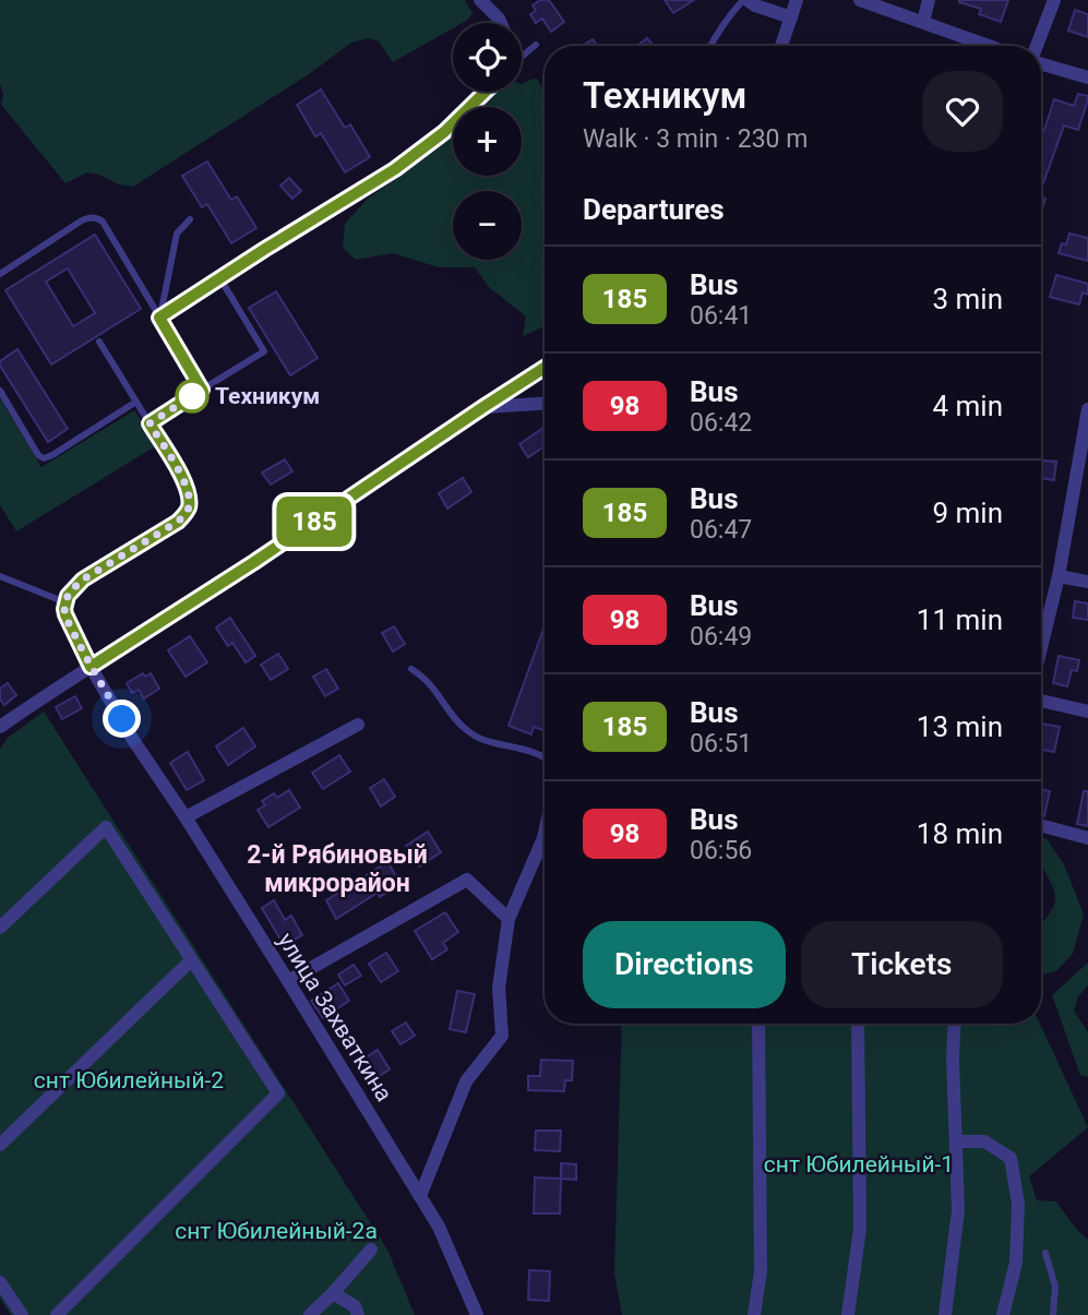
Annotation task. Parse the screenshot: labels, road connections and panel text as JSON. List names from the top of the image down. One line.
{"streets":{"street":["улица Захваткина"]},"districts":["2-й Рябиновый микрорайон"],"parks":["снт Юбилейный-2","снт Юбилейный-1","снт Юбилейный-2а"],"places":["Техникум"],"lines":["bus line 185"],"page":{"on_map":"185","map_buttons":["+","−"],"heading":[["Техникум","Walk · 3 min · 230 m"],"Departures"],"list":[{"mark":"185","name":"Bus","note":"06:41","value":"3 min"},{"mark":"98","name":"Bus","note":"06:42","value":"4 min"},{"mark":"185","name":"Bus","note":"06:47","value":"9 min"},{"mark":"98","name":"Bus","note":"06:49","value":"11 min"},{"mark":"185","name":"Bus","note":"06:51","value":"13 min"},{"mark":"98","name":"Bus","note":"06:56","value":"18 min"}],"buttons":["Directions","Tickets"]}}
